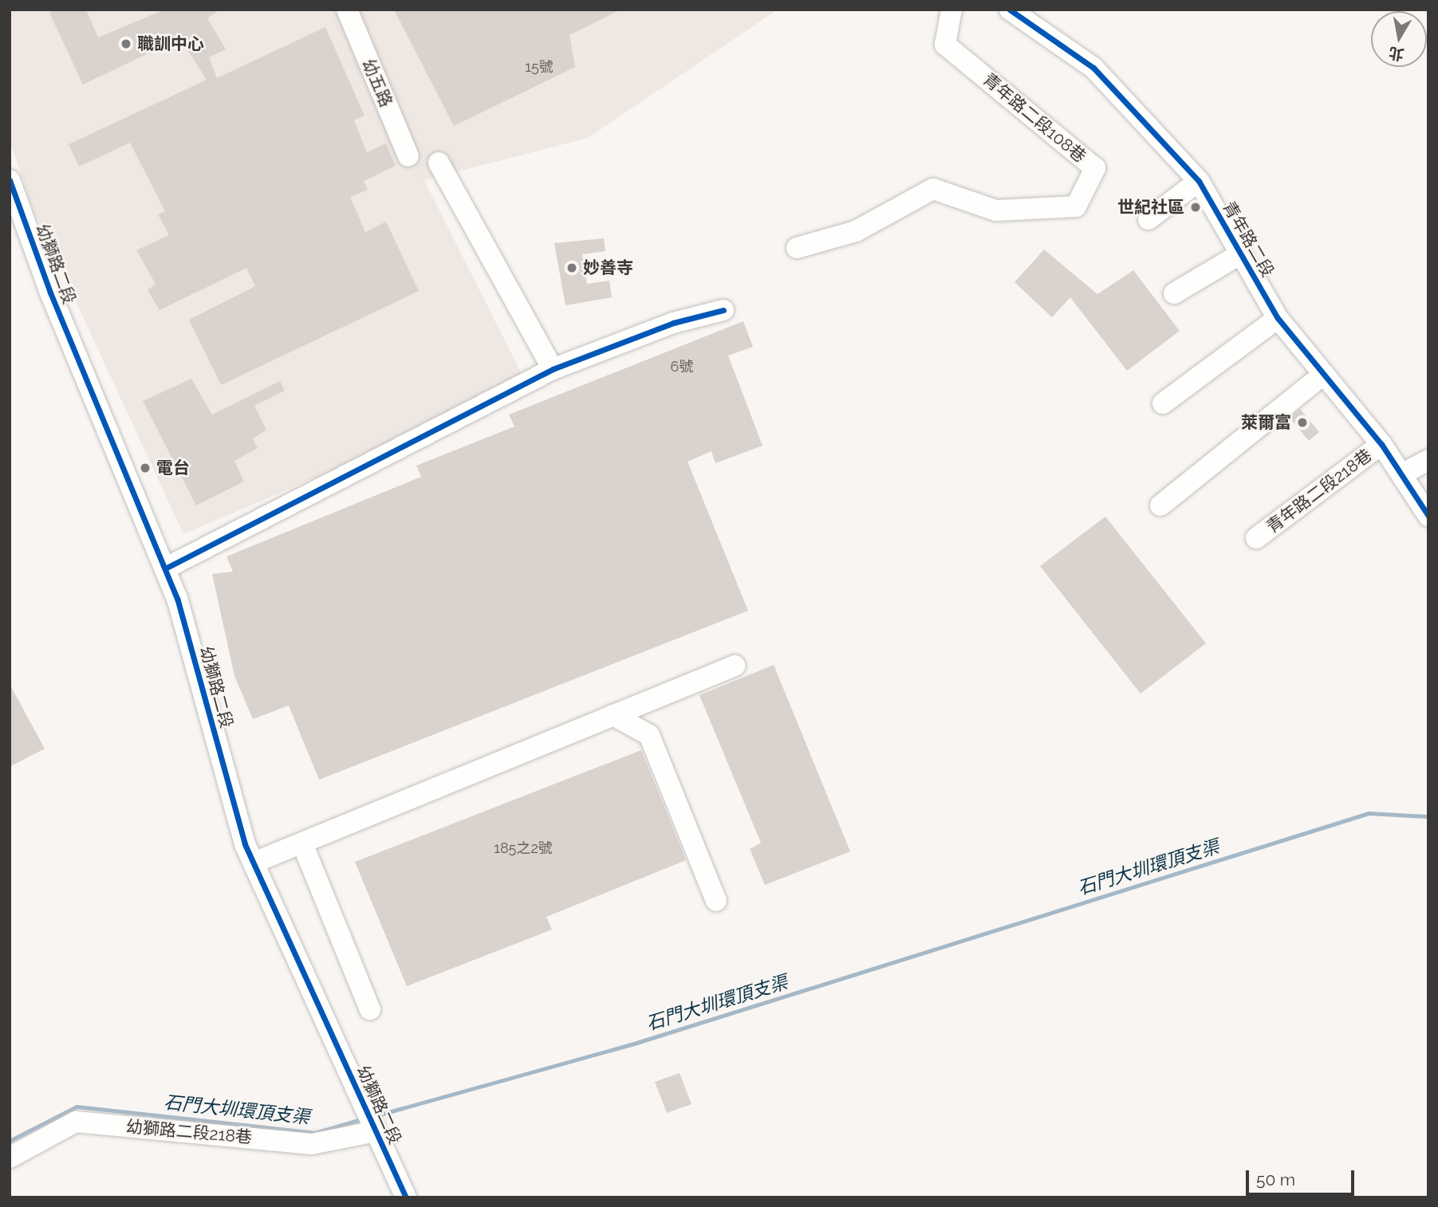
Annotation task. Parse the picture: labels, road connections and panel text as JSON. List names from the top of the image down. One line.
{"streets":{"street":["幼五路","青年路二段108巷","青年路二段","幼獅路二段","青年路二段218巷","幼獅路二段218巷"]},"crossings":[["青年路二段","青年路二段218巷"],["幼獅路二段","幼獅路二段218巷"]],"water":["石門大圳環頂支渠"],"places":["職訓中心","世紀社區","妙善寺","萊爾富","電台"],"house_numbers":["15號","6號","185之2號"],"scale_bar":"50 m","north":"bottom"}
